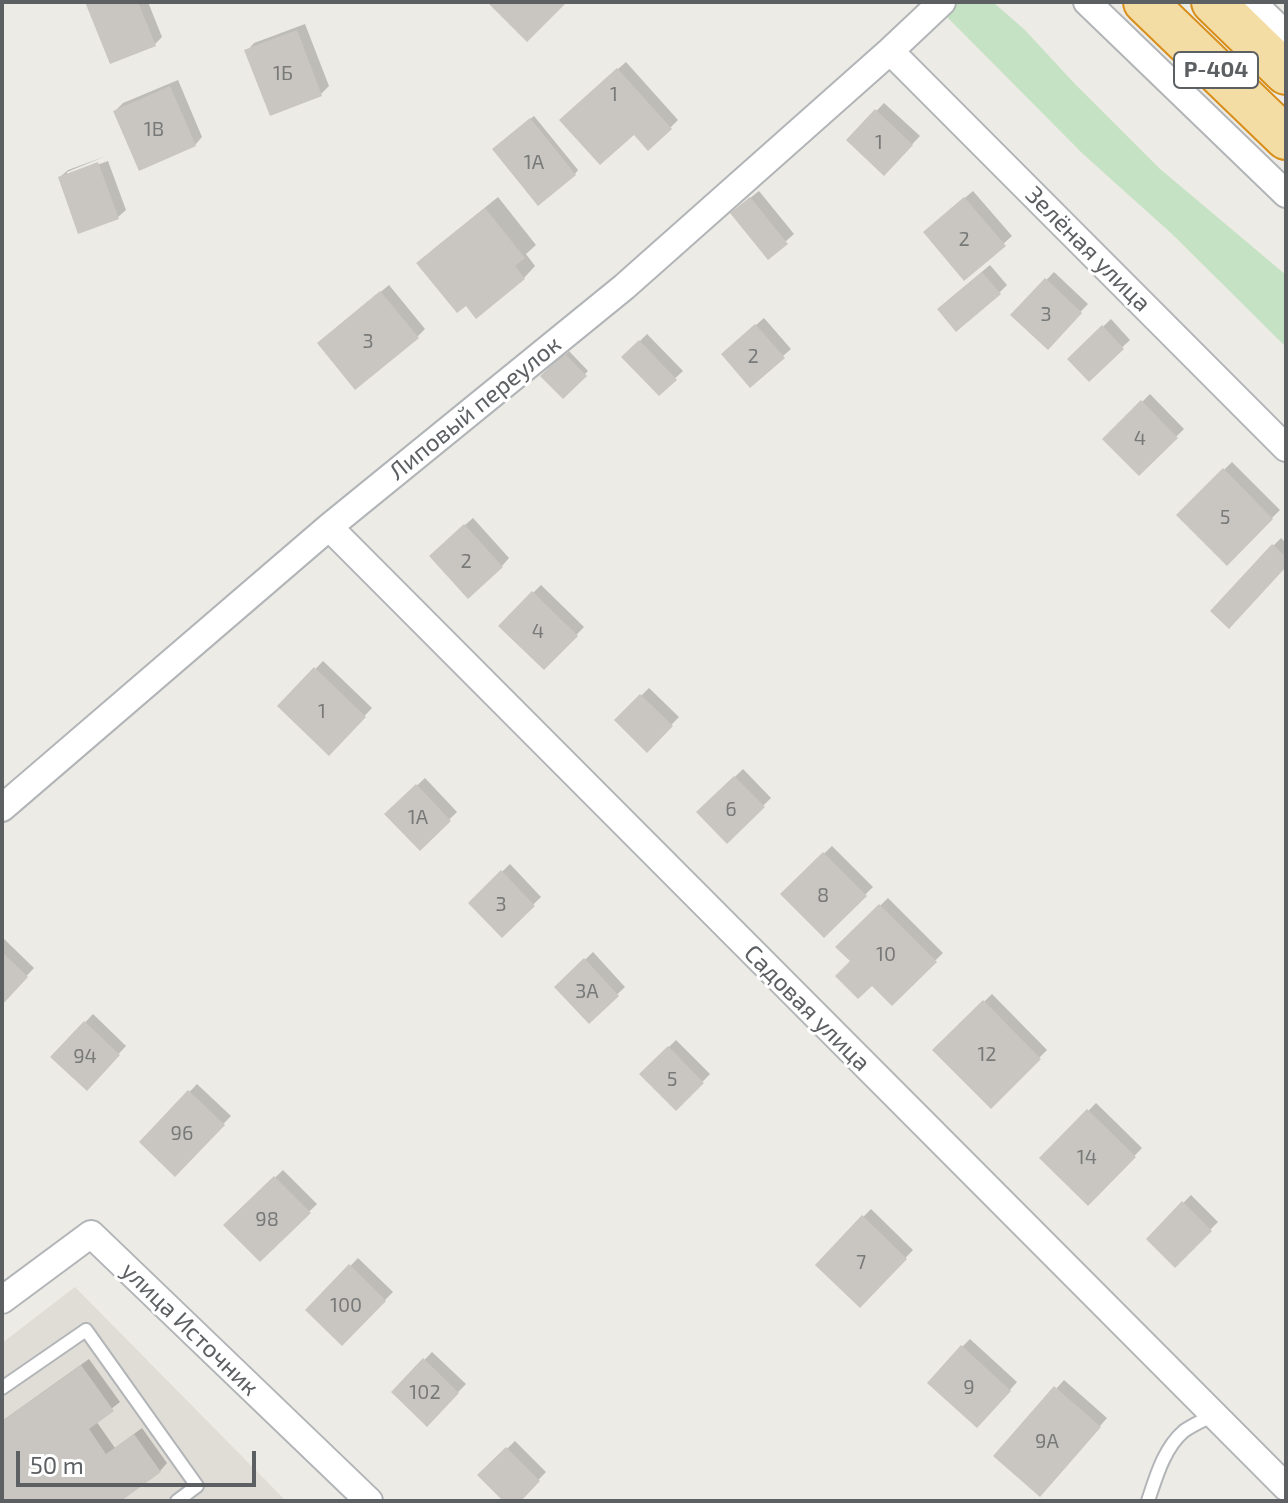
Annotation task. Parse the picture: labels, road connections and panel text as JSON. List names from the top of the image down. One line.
{"streets":{"highway":["Р-404"],"street":["Зелёная улица","Липовый переулок","Садовая улица","улица Источник"]},"crossings":[["Зелёная улица","Липовый переулок"],["Липовый переулок","Садовая улица"]],"house_numbers":["1Б","1","1В","1","1А","2","3","3","2","4","5","2","4","1","6","1А","8","3","10","3А","12","94","5","96","14","98","7","100","9","102","9А"],"scale_bar":"50 m"}
